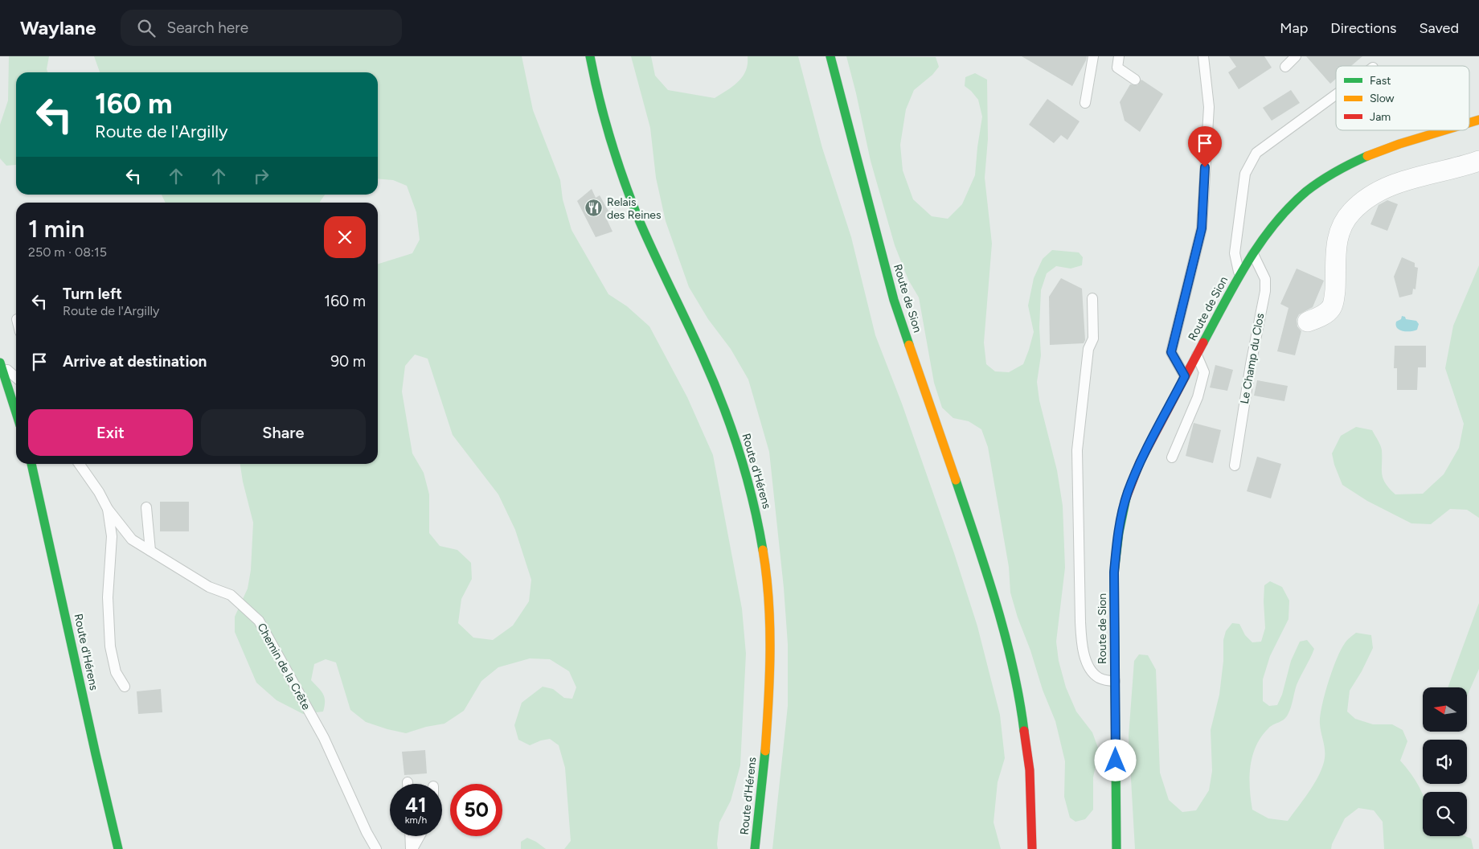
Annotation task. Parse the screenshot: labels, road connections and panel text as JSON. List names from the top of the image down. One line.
{"streets":{"main road":["Route de Sion","Route d'Hérens"],"lane":["Le Champ du Clos","Chemin de la Crête"]},"crossings":[["Route de Sion","Le Champ du Clos"]],"places":{"restaurant":["Relais des Reines"]},"legend":["Fast","Slow","Jam"],"north":"left","page":{"header":"Waylane","search":"Search here","nav":["Map","Directions","Saved"],"turn":["160 m","Route de l'Argilly"],"heading":["1 min","250 m · 08:15"],"list":[{"name":"Turn left","note":"Route de l'Argilly","value":"160 m"},{"name":"Arrive at destination","value":"90 m"}],"buttons":["Exit","Share"],"speed":"41 km/h","limit":"50"}}
